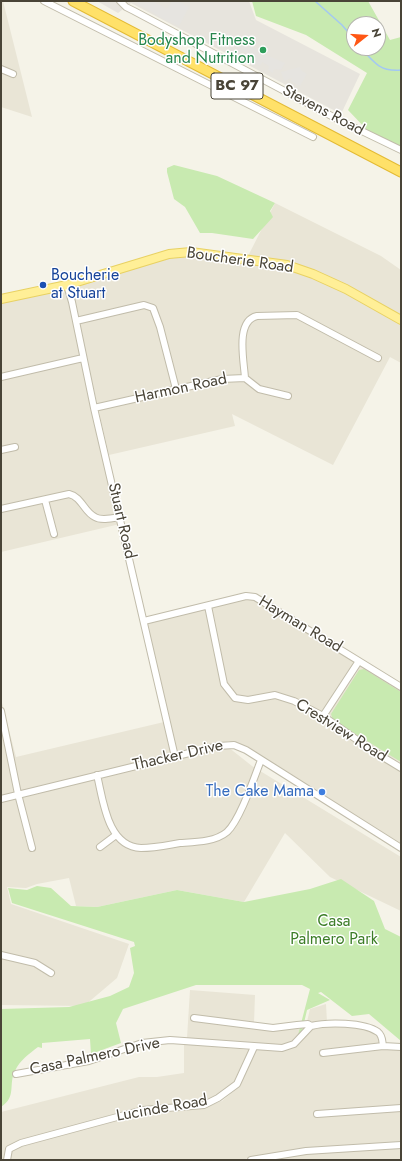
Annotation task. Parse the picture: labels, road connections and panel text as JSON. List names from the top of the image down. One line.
{"streets":{"highway":["BC 97"],"main road":["Boucherie Road"],"street":["Stevens Road","Harmon Road","Stuart Road","Hayman Road","Crestview Road","Thacker Drive","Casa Palmero Drive","Lucinde Road"]},"crossings":[["Boucherie Road","Stuart Road"],["Harmon Road","Stuart Road"],["Stuart Road","Hayman Road"],["Stuart Road","Thacker Drive"],["Hayman Road","Crestview Road"],["Casa Palmero Drive","Lucinde Road"]],"parks":["Casa Palmero Park"],"places":["Bodyshop Fitness and Nutrition","Boucherie at Stuart","The Cake Mama"],"north":"right"}
